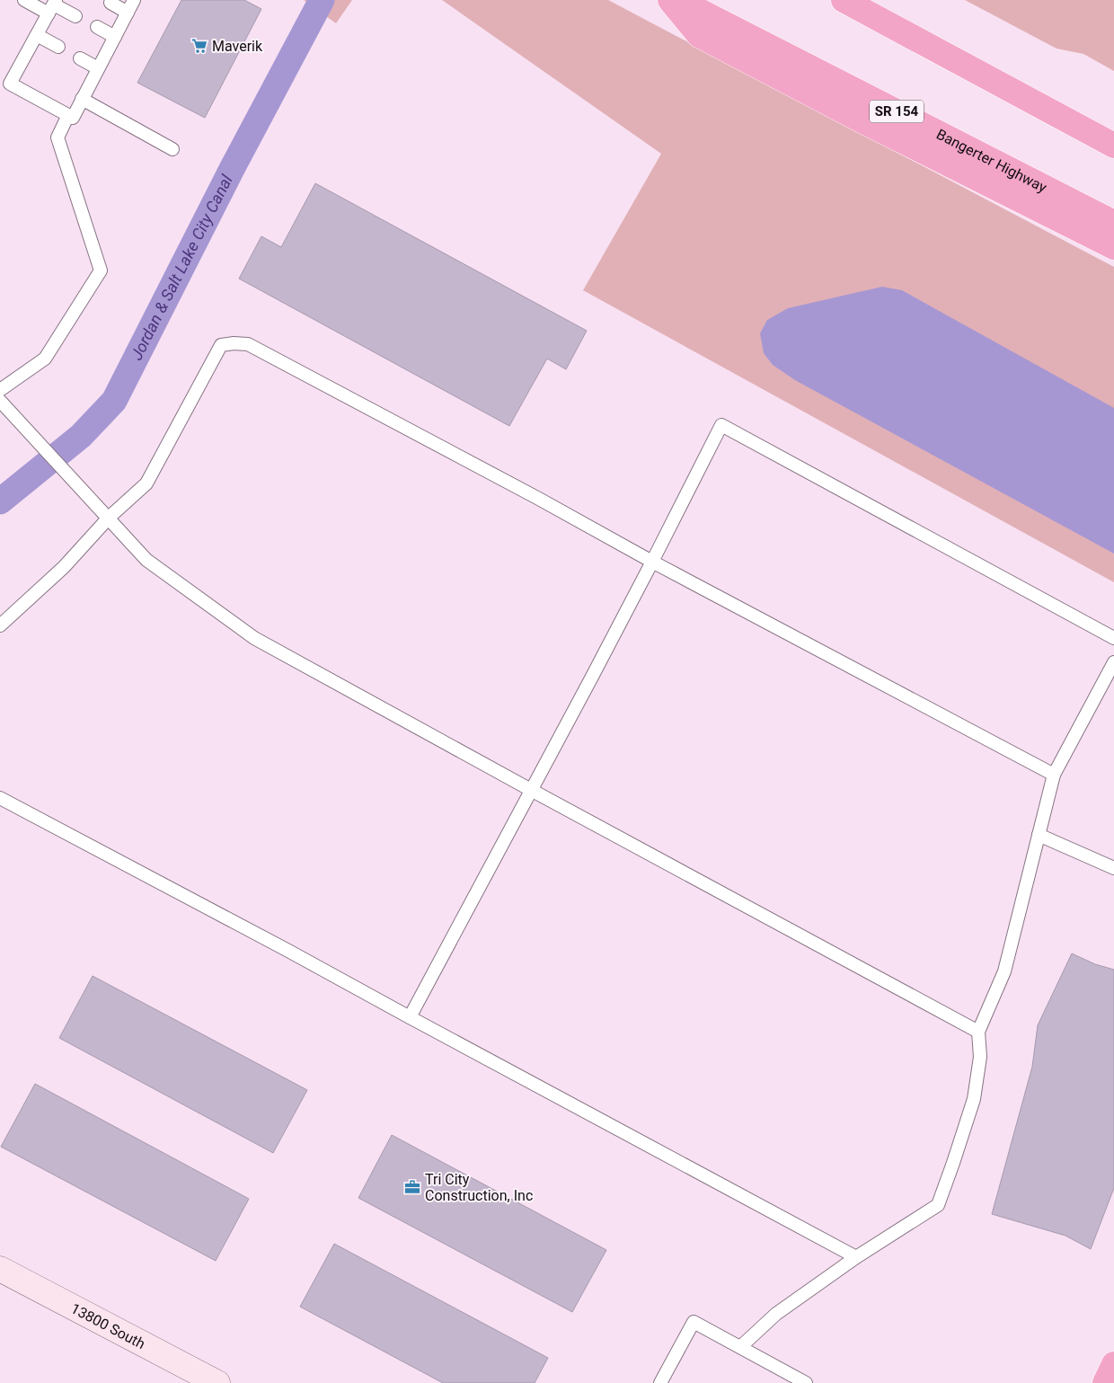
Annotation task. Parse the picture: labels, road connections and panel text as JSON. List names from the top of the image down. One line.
{"streets":{"highway":["SR 154","Bangerter Highway"],"street":["13800 South"]},"water":["Jordan & Salt Lake City Canal"],"places":{"supermarket":["Maverik"],"office":["Tri City Construction, Inc"]}}
